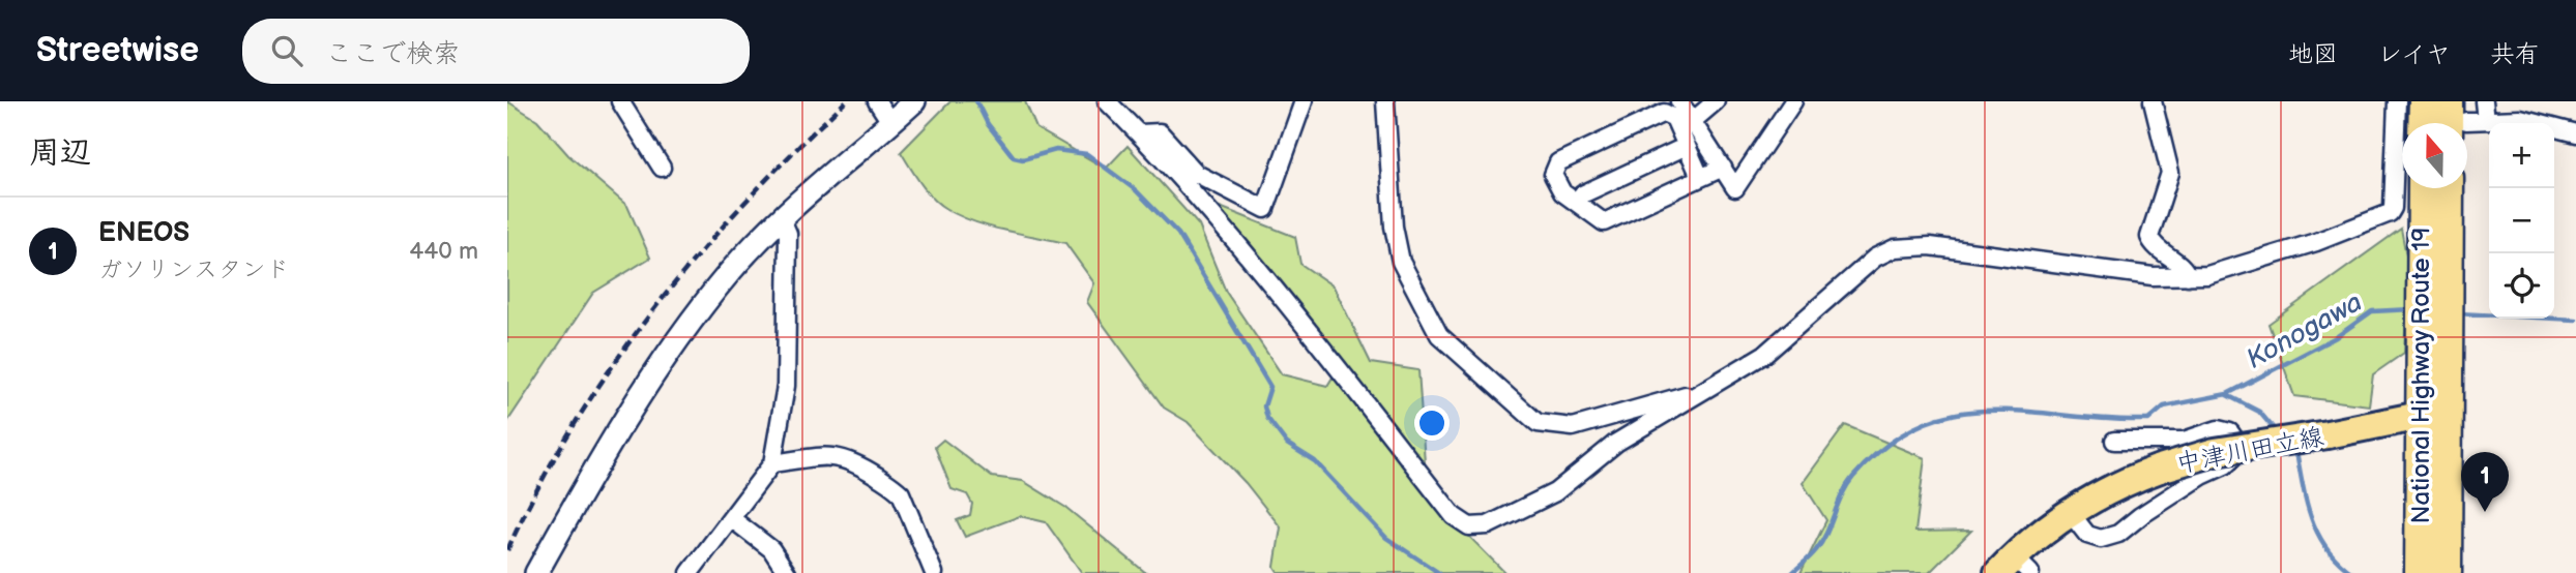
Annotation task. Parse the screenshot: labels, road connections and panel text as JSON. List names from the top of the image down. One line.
{"streets":{"highway":["National Highway Route 19"],"main road":["中津川田立線"]},"crossings":[["National Highway Route 19","中津川田立線"]],"water":["Konogawa"],"north":"top","page":{"header":"Streetwise","search":"ここで検索","nav":["地図","レイヤ","共有"],"heading":"周辺","map_buttons":["+","−"],"list":[{"mark":"1","name":"ENEOS","note":"ガソリンスタンド","value":"440 m"}],"pins":"1"}}
